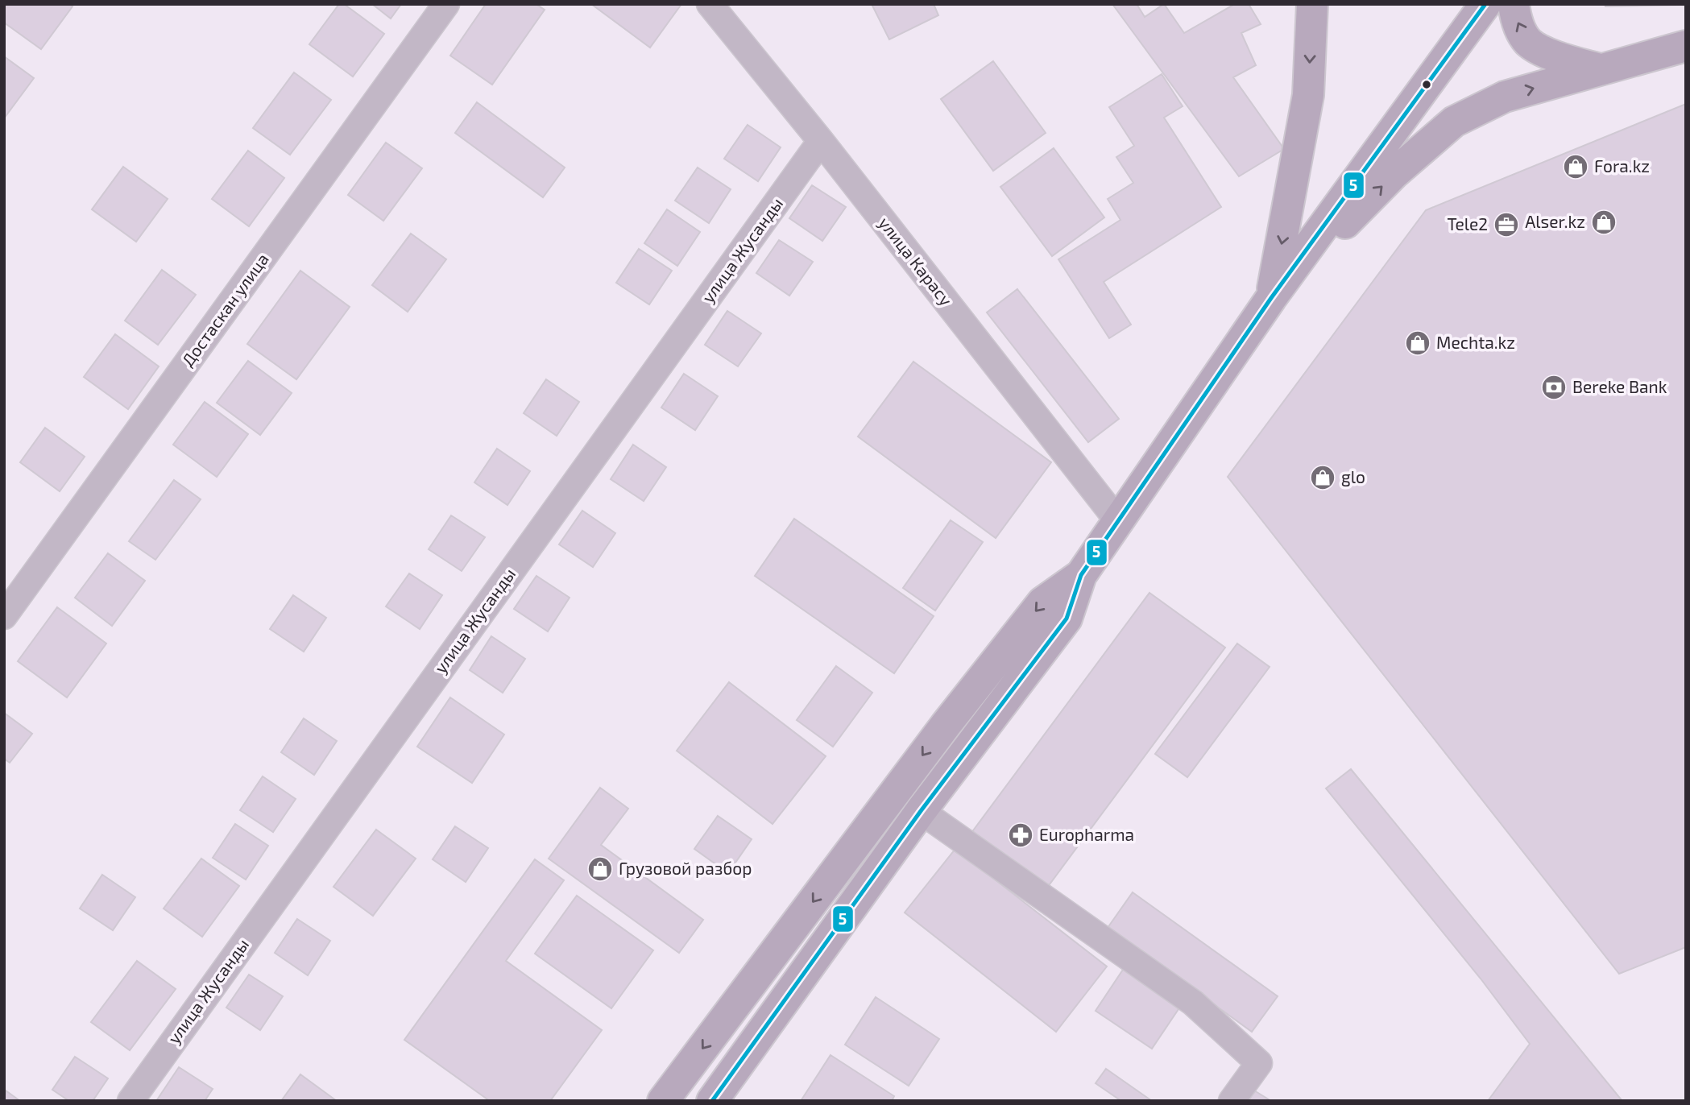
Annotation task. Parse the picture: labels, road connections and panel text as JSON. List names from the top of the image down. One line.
{"streets":{"street":["улица Жусанды","улица Карасу","Достаскан улица"]},"crossings":[["улица Жусанды","улица Карасу"]],"places":{"shop":["Fora.kz","Alser.kz","Mechta.kz","glo","Грузовой разбор"],"office":["Tele2"],"bank":["Bereke Bank"],"pharmacy":["Europharma"]},"lines":["transit line 5"]}
